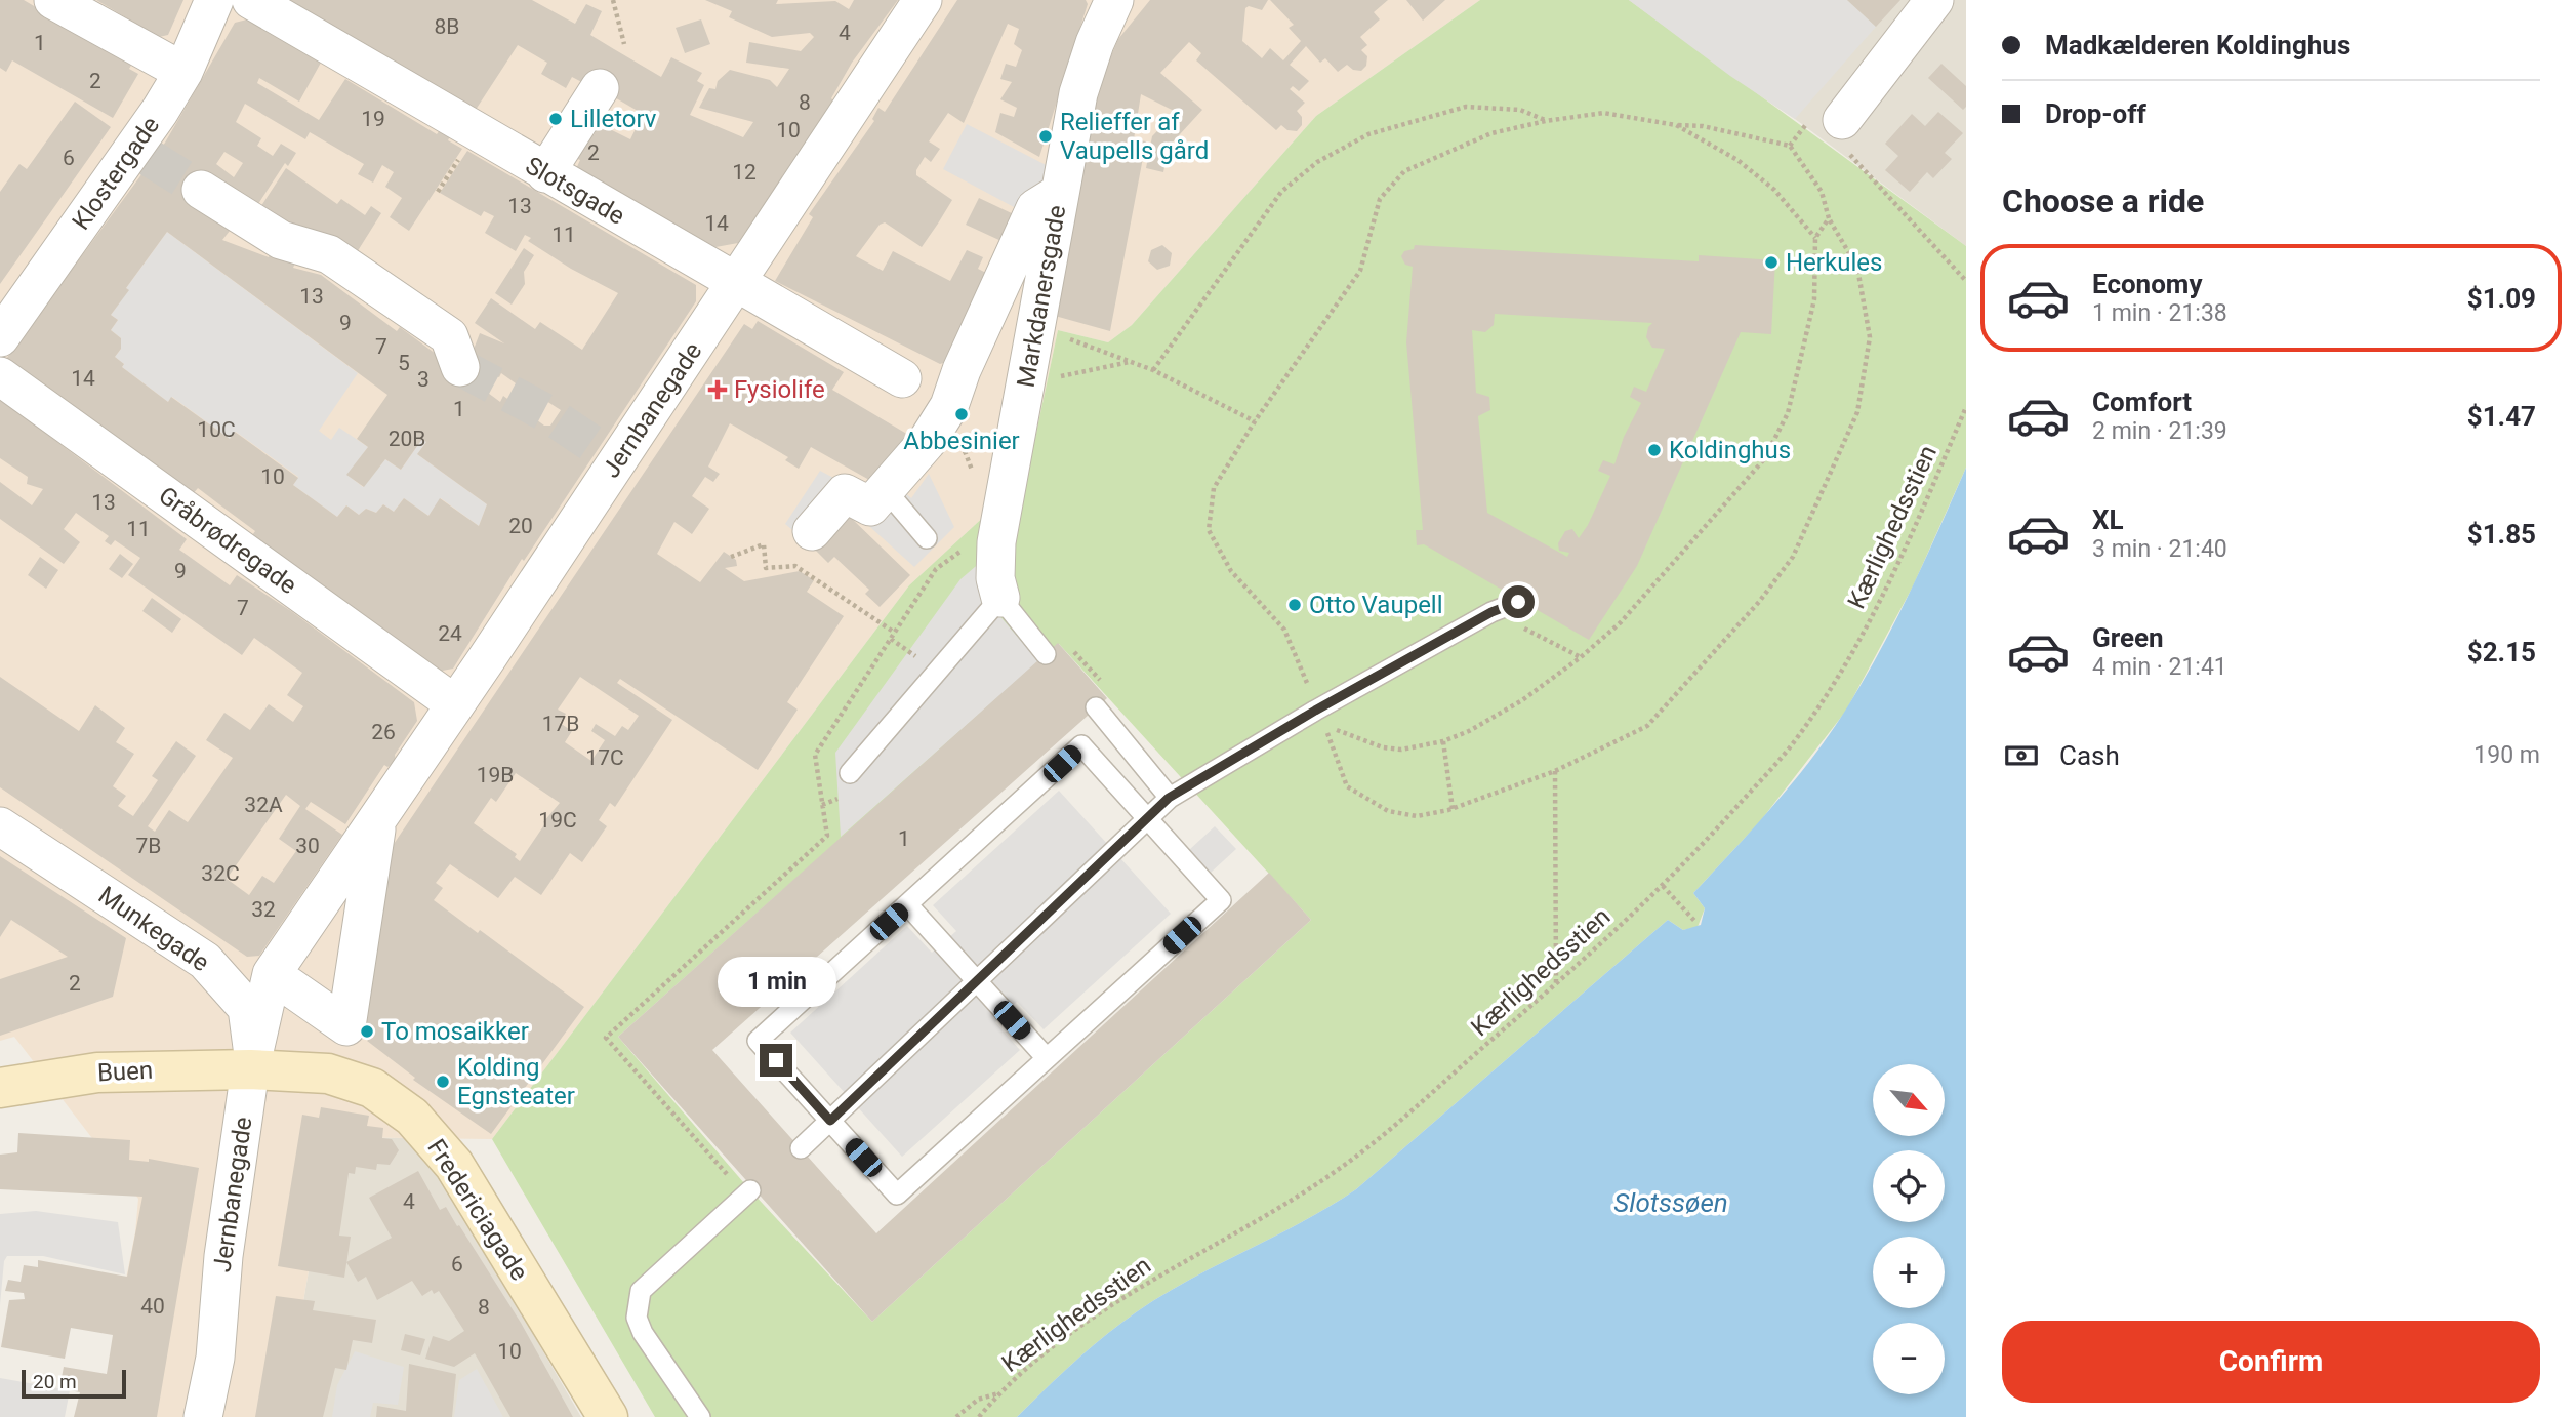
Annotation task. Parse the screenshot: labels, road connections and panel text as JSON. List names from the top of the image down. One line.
{"streets":{"main road":["Buen","Fredericiagade"],"street":["Klostergade","Slotsgade","Markdanersgade","Jernbanegade","Gråbrødregade","Munkegade"],"path":["Kærlighedsstien"]},"crossings":[["Slotsgade","Jernbanegade"],["Jernbanegade","Gråbrødregade"],["Jernbanegade","Munkegade"],["Jernbanegade","Buen"],["Jernbanegade","Fredericiagade"],["Munkegade","Buen"],["Munkegade","Fredericiagade"],["Buen","Fredericiagade"]],"water":["Slotssøen"],"places":{"other":["Lilletorv","Relieffer af Vaupells gård","Herkules","Abbesinier","Koldinghus","Otto Vaupell","To mosaikker","Kolding Egnsteater"],"health":["Fysiolife"]},"house_numbers":["8B","4","1","2","8","19","10","2","6","12","13","14","11","13","9","7","5","14","3","1","10C","20B","10","13","20","11","9","7","24","17B","26","17C","19B","32A","19C","1","7B","30","32C","32","2","4","6","40","8","10"],"scale_bar":"20 m","north":"bottom right","page":{"banner":["Madkælderen Koldinghus","Drop-off"],"heading":"Choose a ride","list":[{"name":"Economy","note":"1 min · 21:38","value":"$1.09"},{"name":"Comfort","note":"2 min · 21:39","value":"$1.47"},{"name":"XL","note":"3 min · 21:40","value":"$1.85"},{"name":"Green","note":"4 min · 21:41","value":"$2.15"}],"pay":["Cash","190 m"],"bubble":"1 min","map_buttons":["+","−"],"buttons":"Confirm","scale":"20 m"}}
